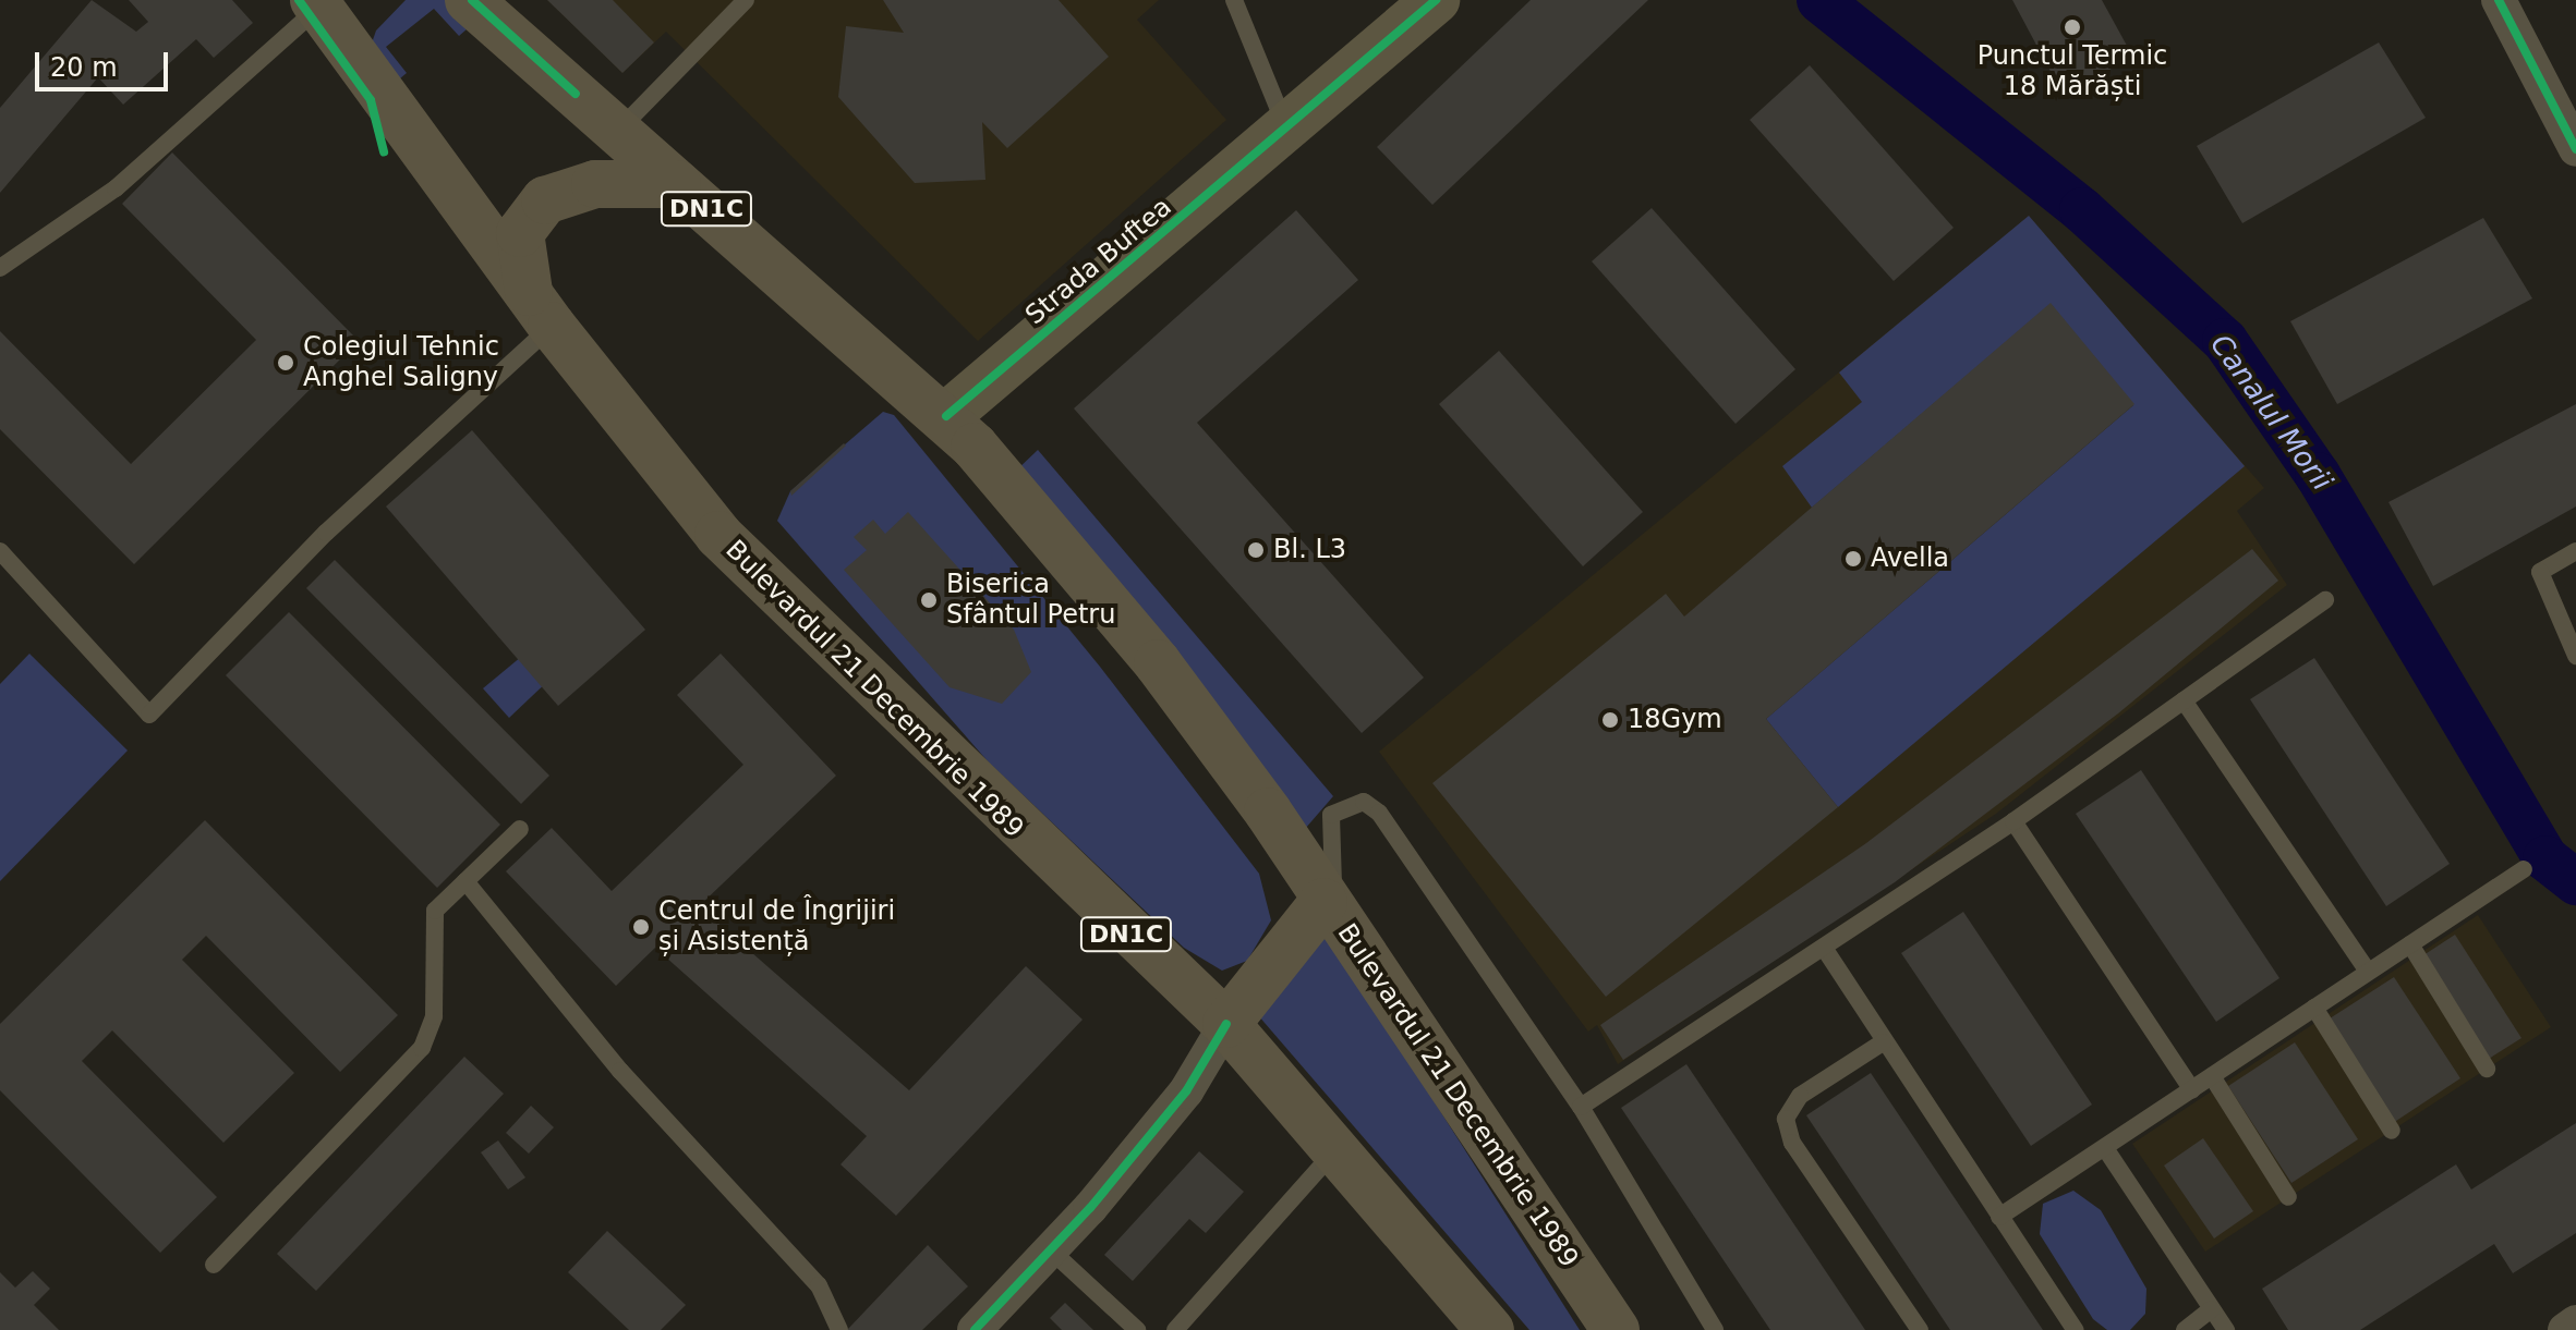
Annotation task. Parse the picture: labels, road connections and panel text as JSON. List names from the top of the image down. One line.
{"streets":{"main road":["DN1C","Bulevardul 21 Decembrie 1989"],"street":["Strada Buftea"]},"crossings":[["Strada Buftea","Bulevardul 21 Decembrie 1989"]],"water":["Canalul Morii"],"places":["Punctul Termic 18 Mărăști","Colegiul Tehnic Anghel Saligny","Bl. L3","Avella","Biserica Sfântul Petru","18Gym","Centrul de Îngrijiri și Asistență"],"scale_bar":"20 m"}
